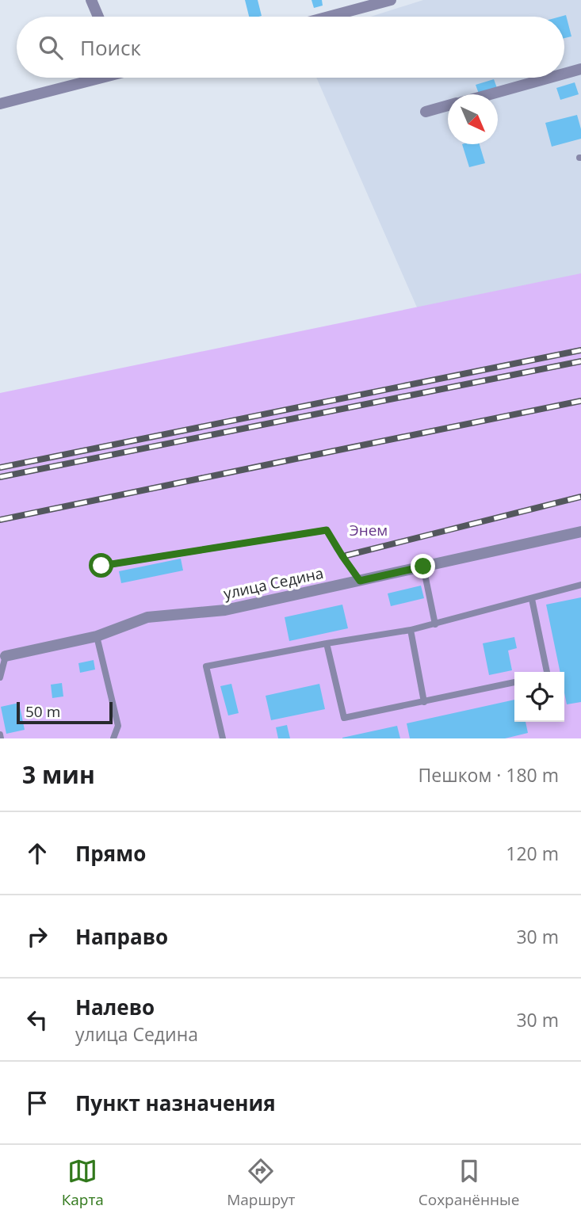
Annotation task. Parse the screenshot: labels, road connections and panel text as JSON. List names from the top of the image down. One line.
{"streets":{"street":["улица Седина"]},"parks":["Энем"],"scale_bar":"50 m","north":"bottom right","page":{"search":"Поиск","scale":"50 m","heading":["3 мин","Пешком · 180 m"],"list":[["Прямо","120 m"],["Направо","30 m"],["Налево","улица Седина","30 m"],"Пункт назначения"],"nav":["Карта","Маршрут","Сохранённые"]}}
